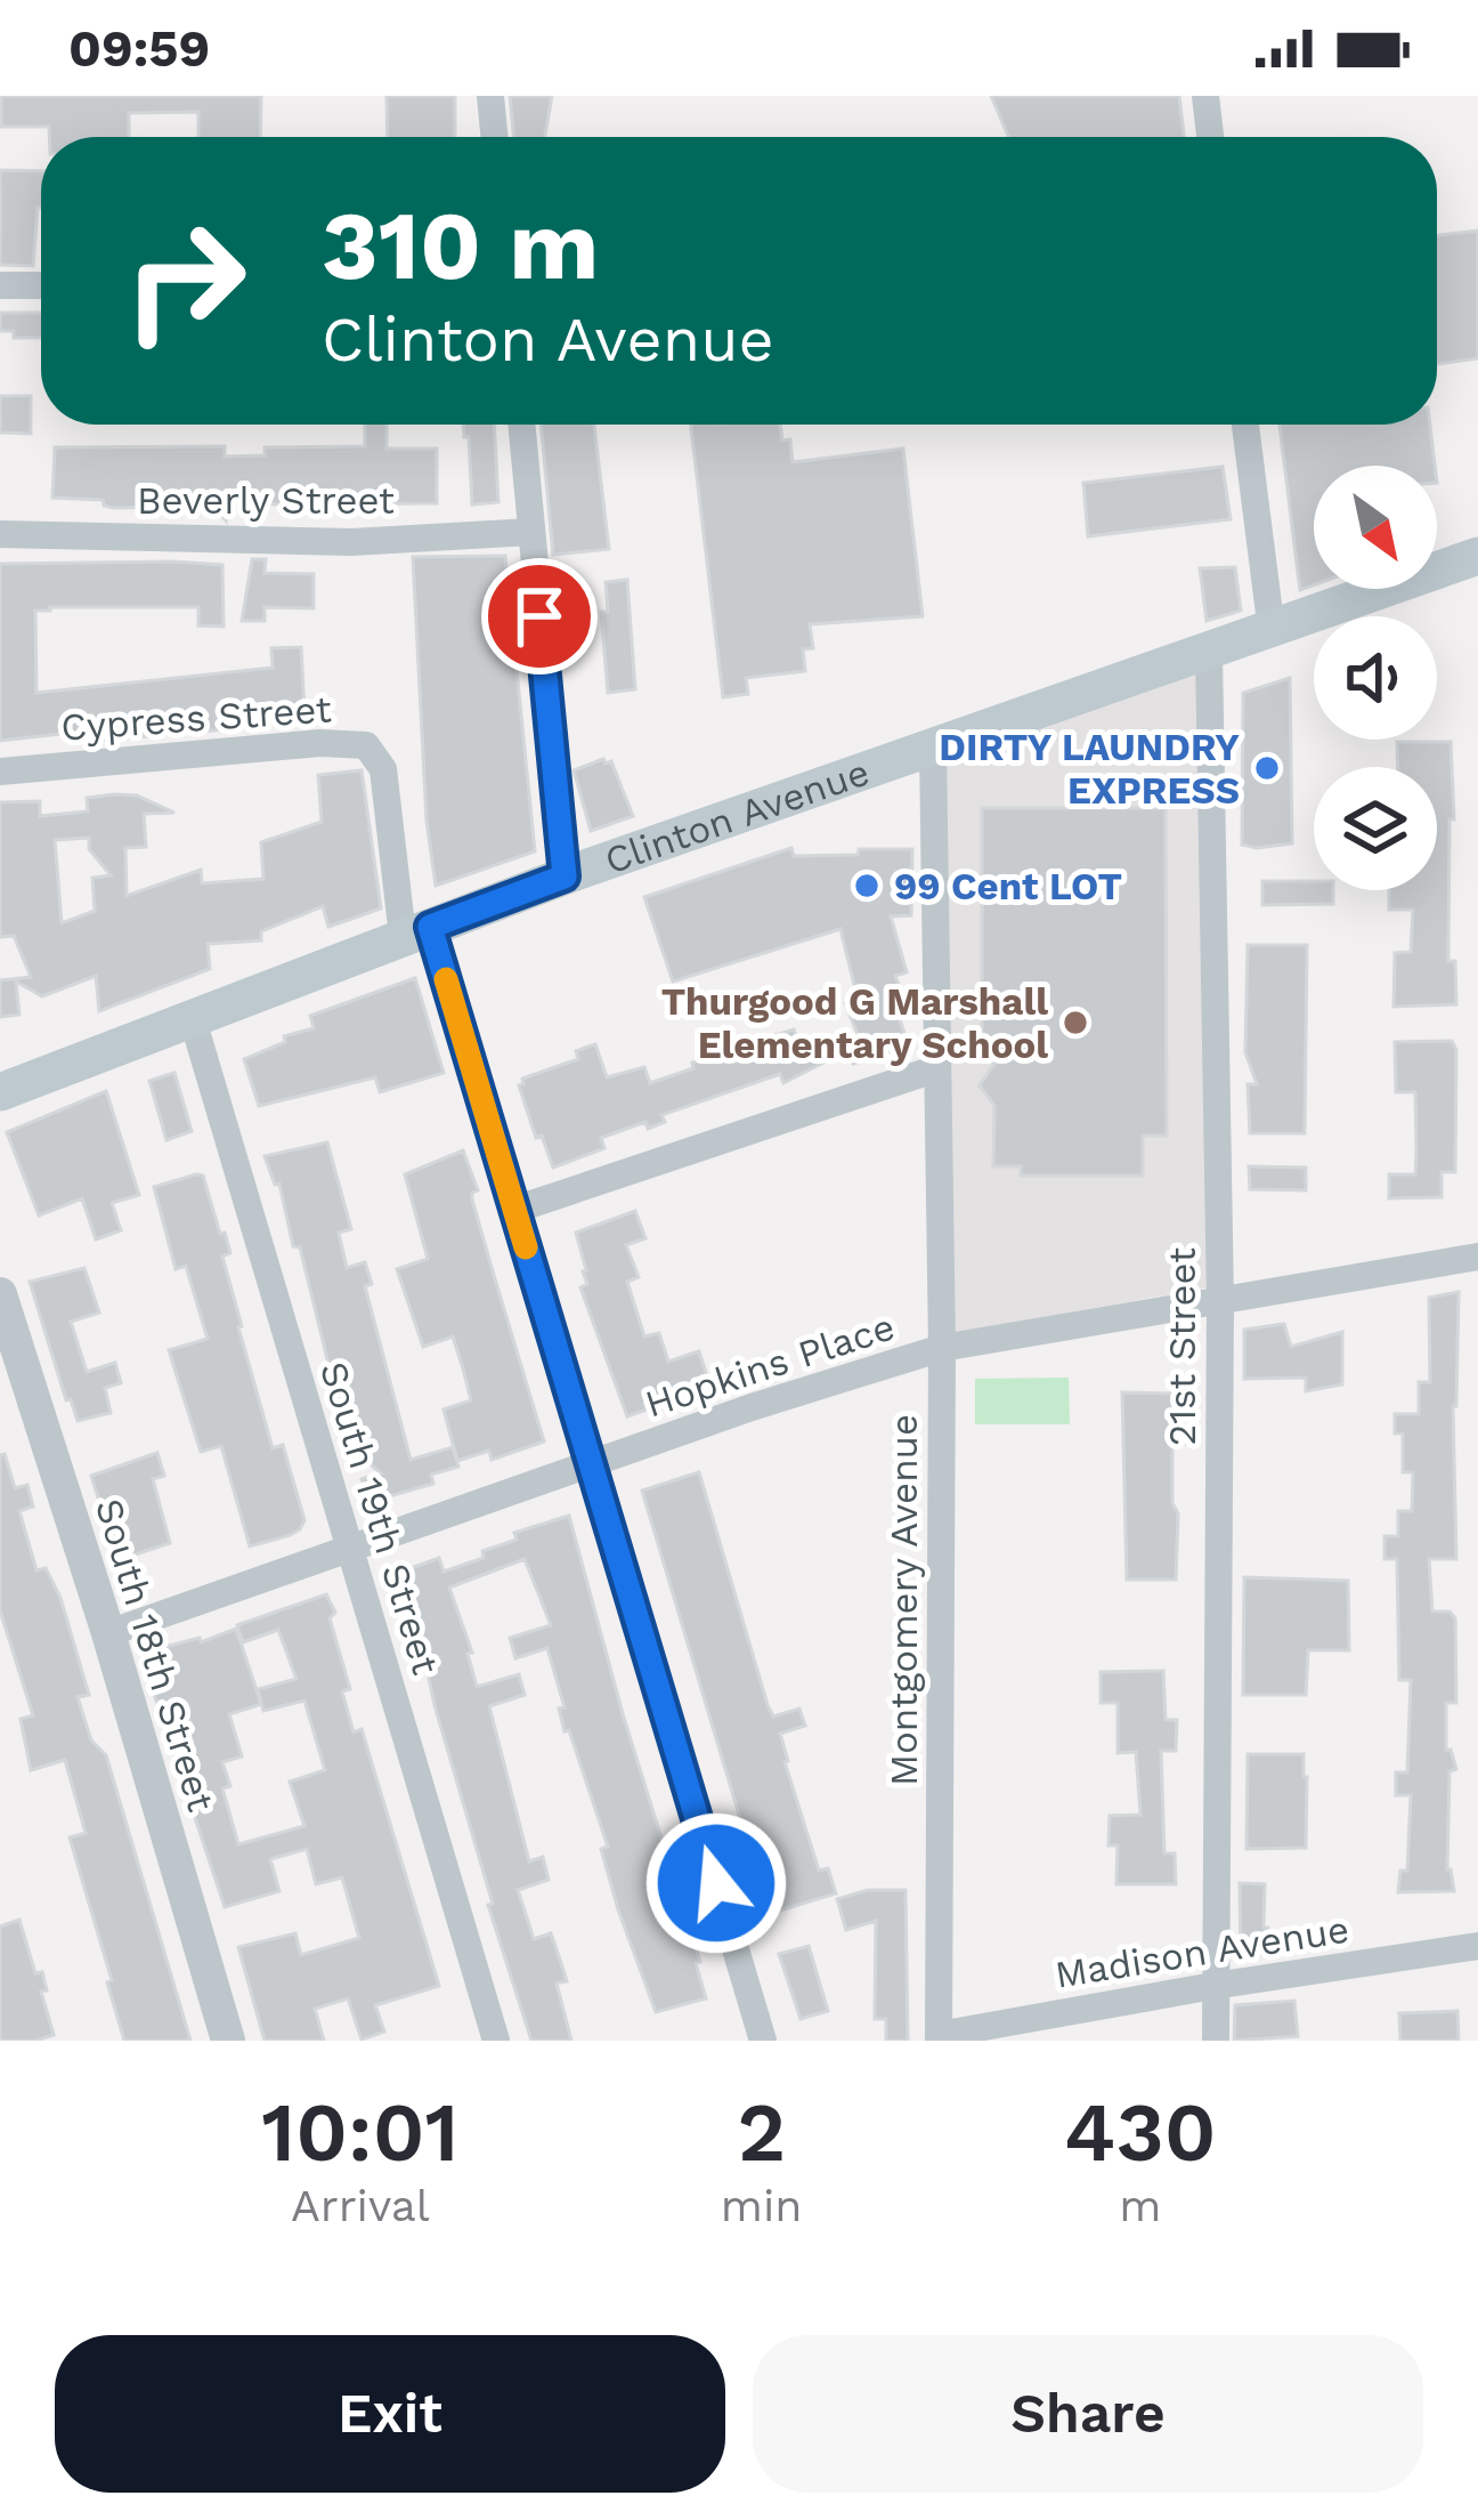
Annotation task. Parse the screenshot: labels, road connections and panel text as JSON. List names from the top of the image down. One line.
{"streets":{"main road":["Clinton Avenue"],"street":["Beverly Street","Cypress Street","21st Street","Hopkins Place","South 19th Street","Montgomery Avenue","South 18th Street","Madison Avenue"]},"crossings":[["Cypress Street","Clinton Avenue"],["Clinton Avenue","21st Street"],["Clinton Avenue","South 19th Street"],["Clinton Avenue","Montgomery Avenue"],["21st Street","Hopkins Place"],["21st Street","Madison Avenue"],["Hopkins Place","South 19th Street"],["Hopkins Place","Montgomery Avenue"],["Hopkins Place","South 18th Street"],["Montgomery Avenue","Madison Avenue"]],"places":["DIRTY LAUNDRY EXPRESS","99 Cent LOT","Thurgood G Marshall Elementary School"],"north":"bottom right","page":{"status":"09:59","turn":["310 m","Clinton Avenue"],"eta":["10:01","Arrival","2","min","430","m"],"buttons":["Exit","Share"]}}
